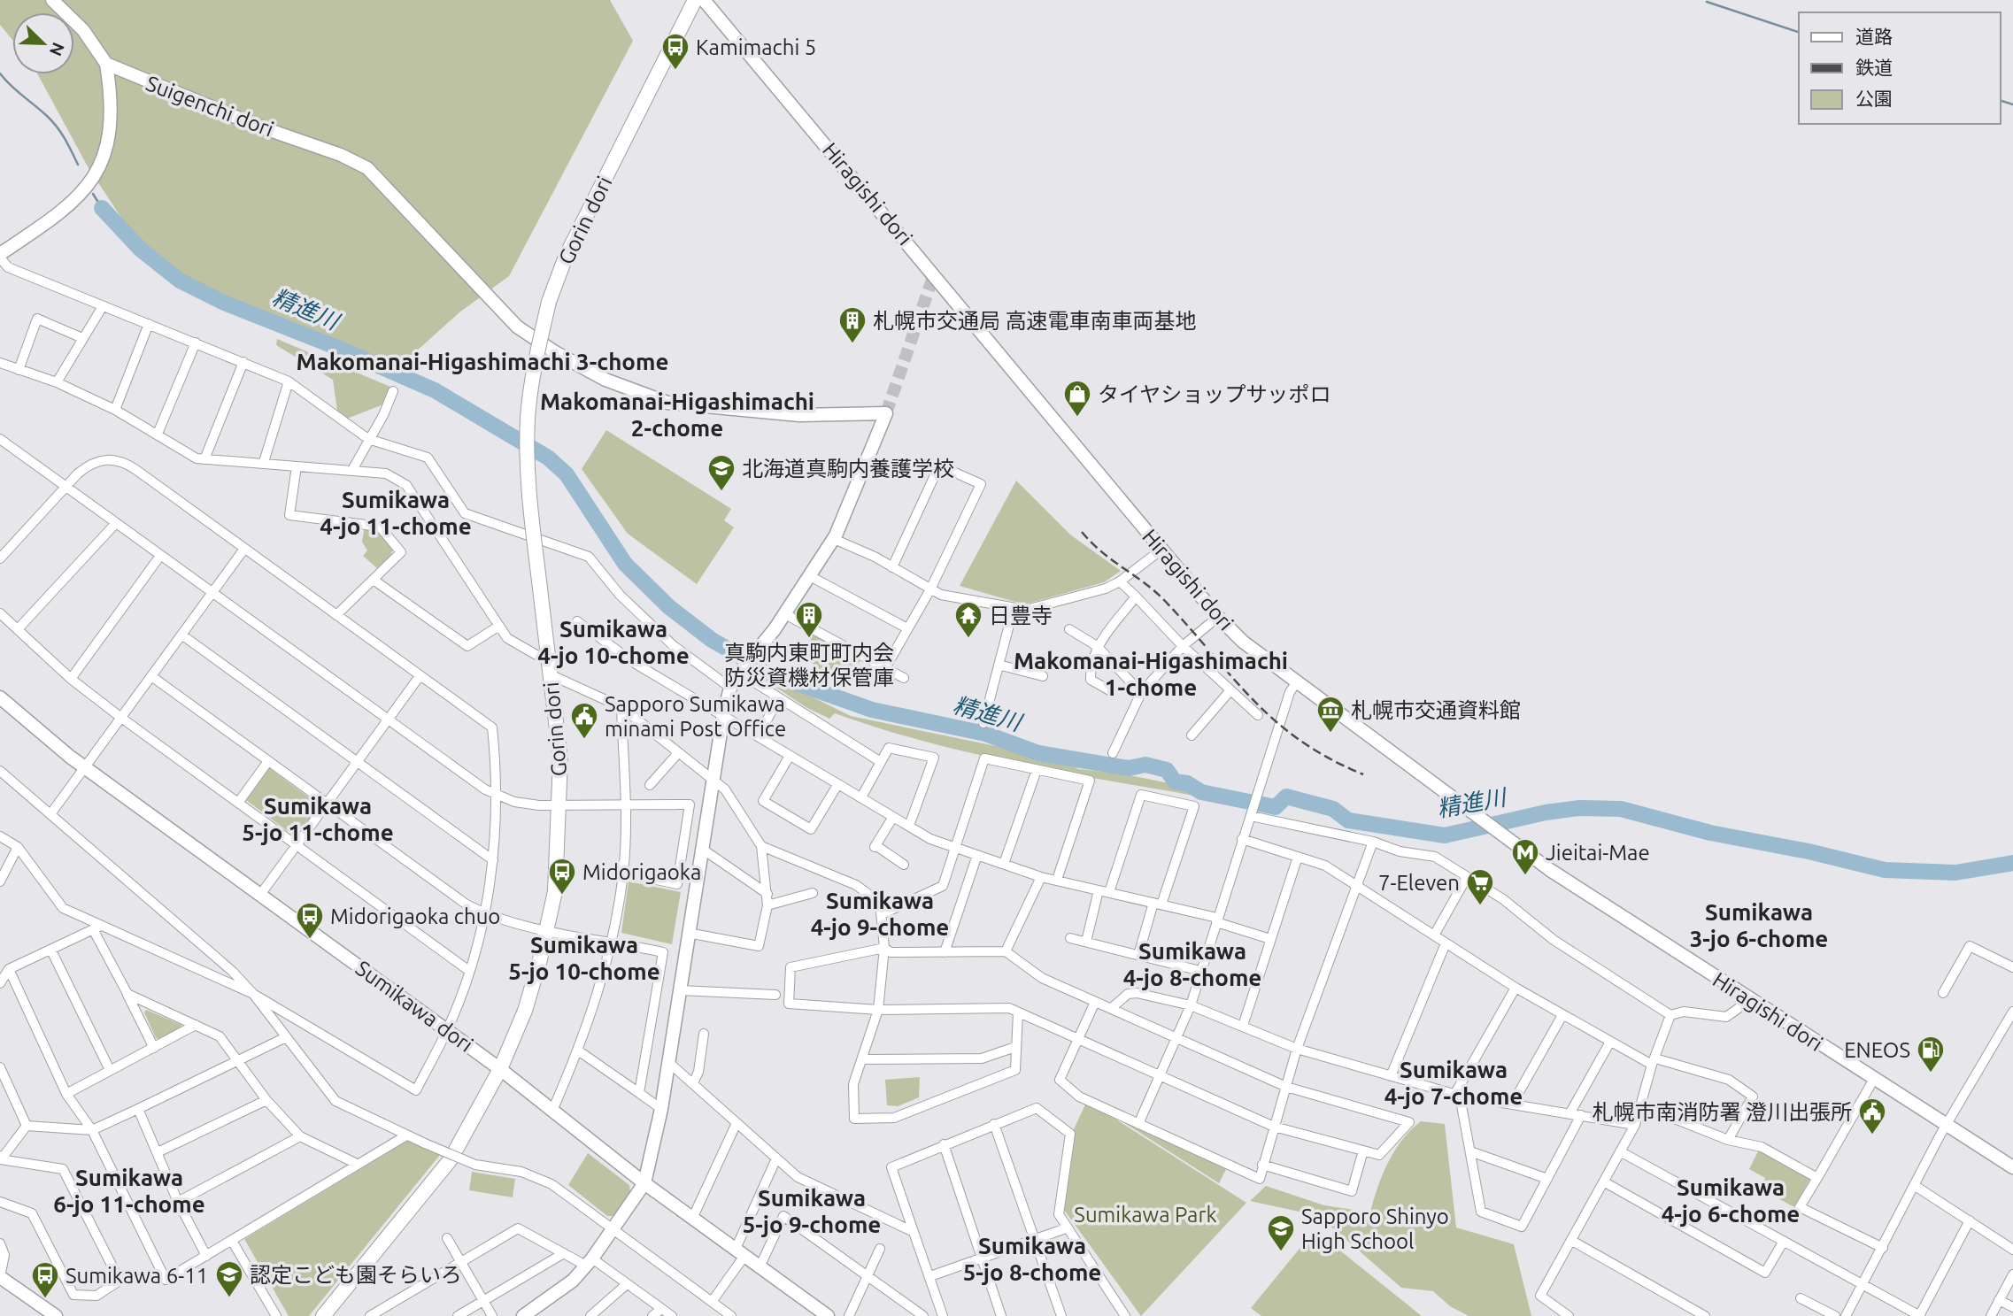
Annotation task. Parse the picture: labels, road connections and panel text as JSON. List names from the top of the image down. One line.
{"streets":{"main road":["Gorin dori"],"street":["Suigenchi dori","Hiragishi dori","Sumikawa dori"]},"crossings":[["Gorin dori","Sumikawa dori"]],"districts":["Makomanai-Higashimachi 3-chome","Makomanai-Higashimachi 2-chome","Sumikawa 4-jo 11-chome","Sumikawa 4-jo 10-chome","Makomanai-Higashimachi 1-chome","Sumikawa 5-jo 11-chome","Sumikawa 4-jo 9-chome","Sumikawa 3-jo 6-chome","Sumikawa 5-jo 10-chome","Sumikawa 4-jo 8-chome","Sumikawa 4-jo 7-chome","Sumikawa 6-jo 11-chome","Sumikawa 4-jo 6-chome","Sumikawa 5-jo 9-chome","Sumikawa 5-jo 8-chome"],"water":["精進川"],"parks":["Sumikawa Park"],"places":{"bus stop":["Kamimachi 5","Midorigaoka","Midorigaoka chuo","Sumikawa 6-11"],"building":["札幌市交通局 高速電車南車両基地","真駒内東町町内会 防災資機材保管庫"],"shop":["タイヤショップサッポロ"],"school or university":["北海道真駒内養護学校","Sapporo Shinyo High School","認定こども園そらいろ"],"temple":["日豊寺"],"museum":["札幌市交通資料館"],"public building":["Sapporo Sumikawa minami Post Office","札幌市南消防署 澄川出張所"],"metro station":["Jieitai-Mae"],"supermarket":["7-Eleven"],"fuel station":["ENEOS"]},"legend":["道路","鉄道","公園"],"north":"bottom right"}
